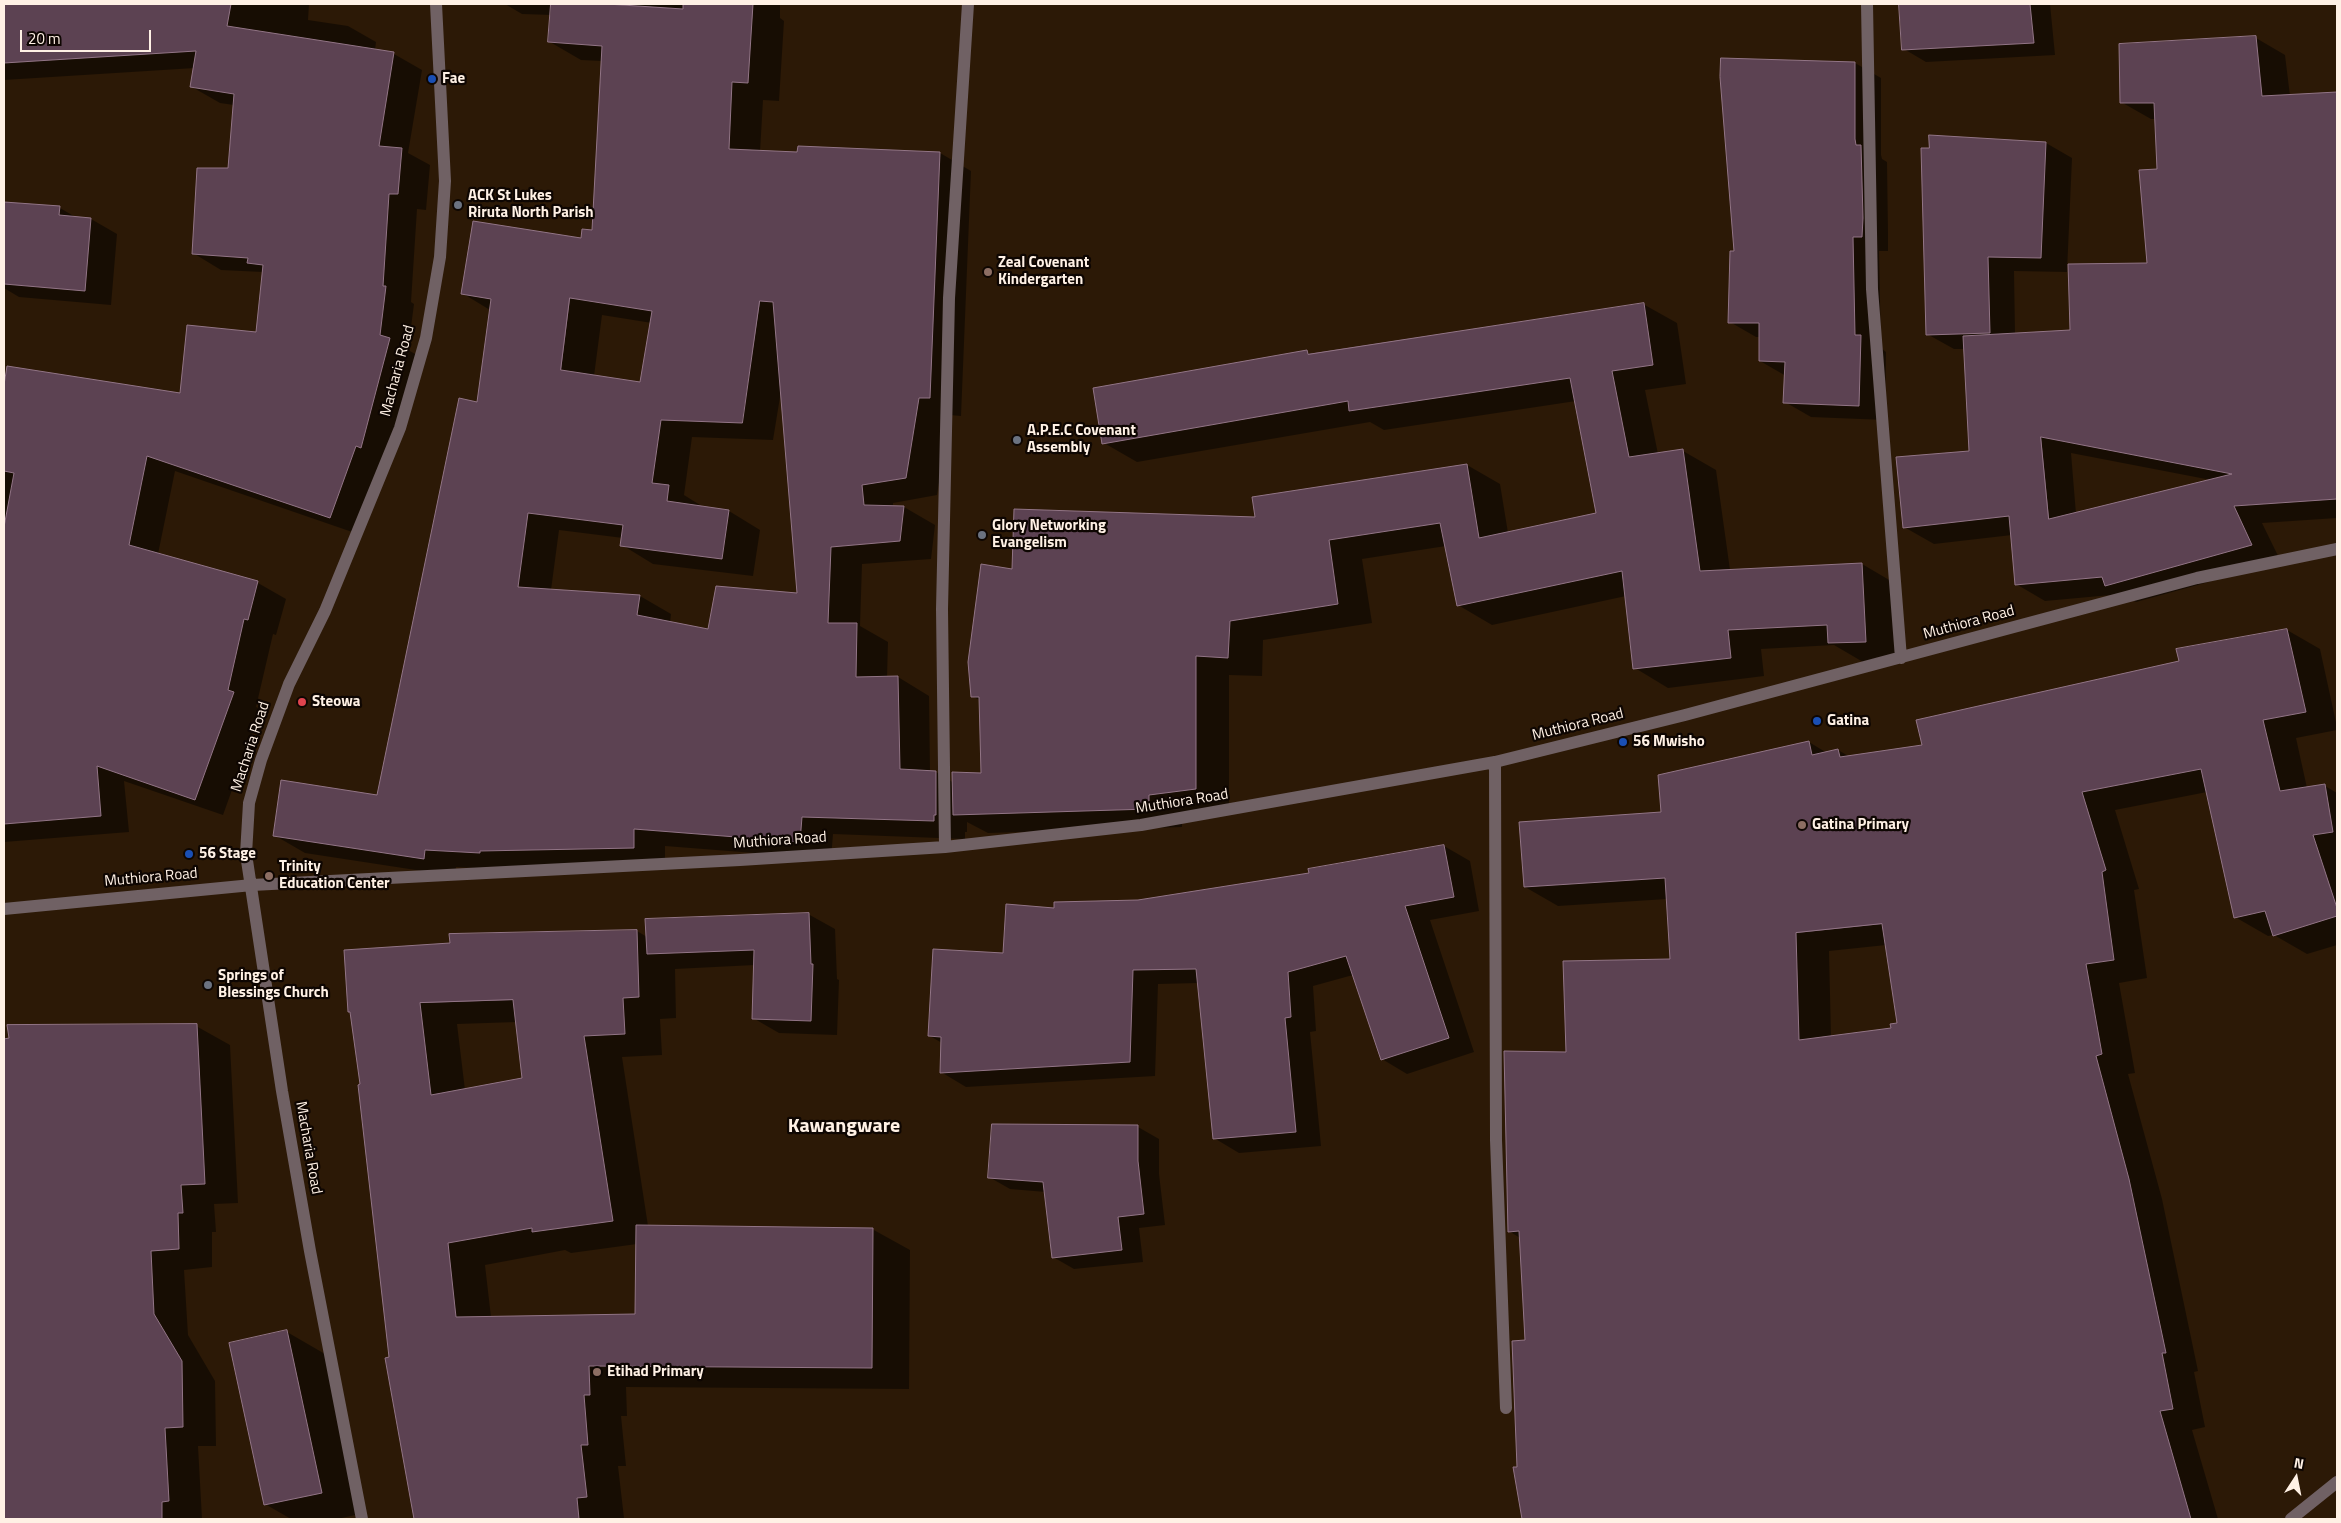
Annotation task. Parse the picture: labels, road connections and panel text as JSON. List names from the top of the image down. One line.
{"streets":{"street":["Macharia Road","Muthiora Road"]},"crossings":[["Macharia Road","Muthiora Road"]],"districts":["Kawangware"],"places":["Fae","ACK St Lukes Riruta North Parish","Zeal Covenant Kindergarten","A.P.E.C Covenant Assembly","Glory Networking Evangelism","Steowa","Gatina","56 Mwisho","Gatina Primary","56 Stage","Trinity Education Center","Springs of Blessings Church","Etihad Primary"],"scale_bar":"20 m","north":"top"}
